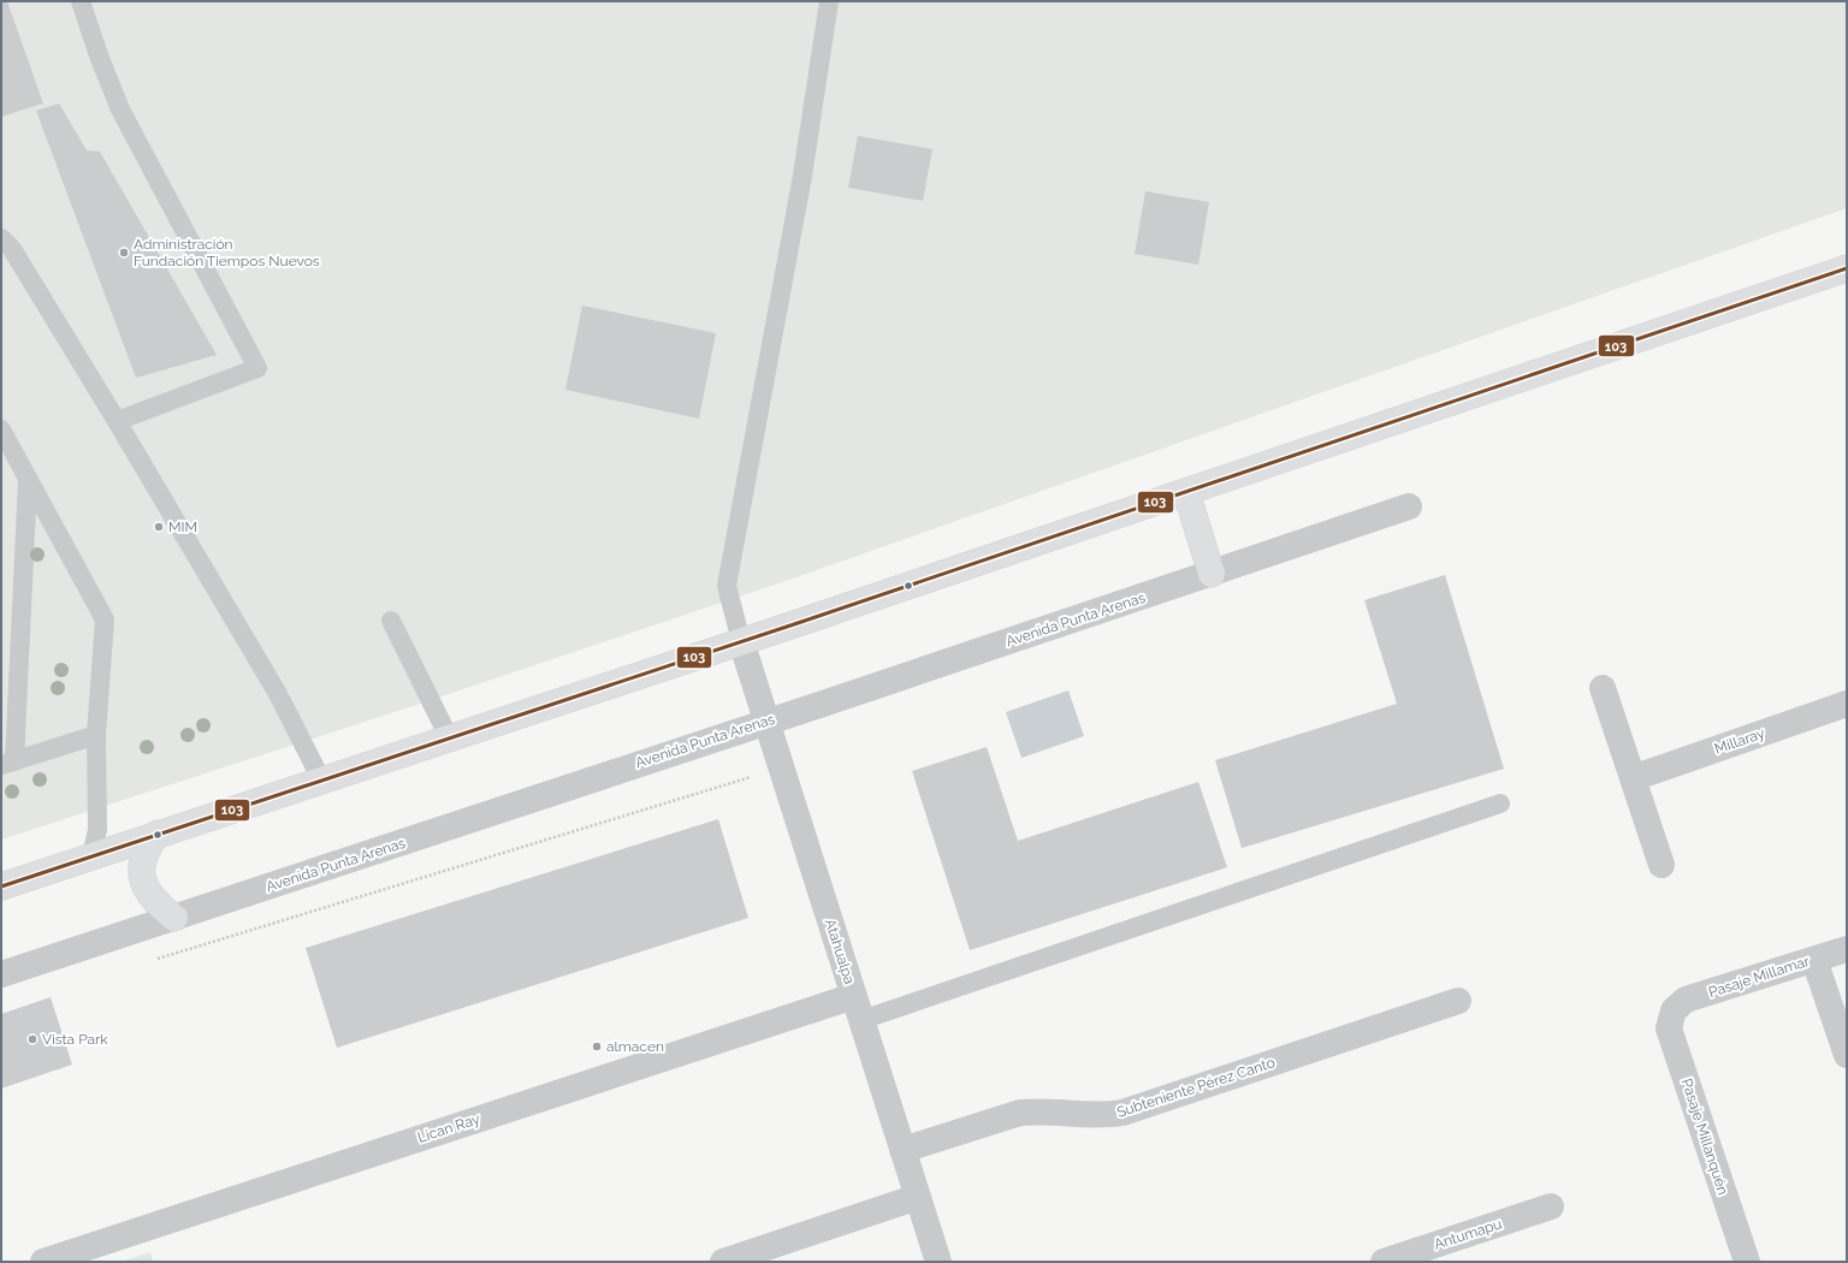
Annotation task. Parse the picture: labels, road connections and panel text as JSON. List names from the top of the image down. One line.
{"streets":{"street":["Avenida Punta Arenas","Millaray","Atahualpa","Pasaje Millamar","Subteniente Pérez Canto","Lican Ray","Pasaje Millanquén","Antumapu"]},"crossings":[["Avenida Punta Arenas","Atahualpa"],["Atahualpa","Subteniente Pérez Canto"],["Atahualpa","Lican Ray"],["Pasaje Millamar","Pasaje Millanquén"]],"places":["Administración Fundación Tiempos Nuevos","MIM","Vista Park","almacen"],"lines":["transit line 103"]}
